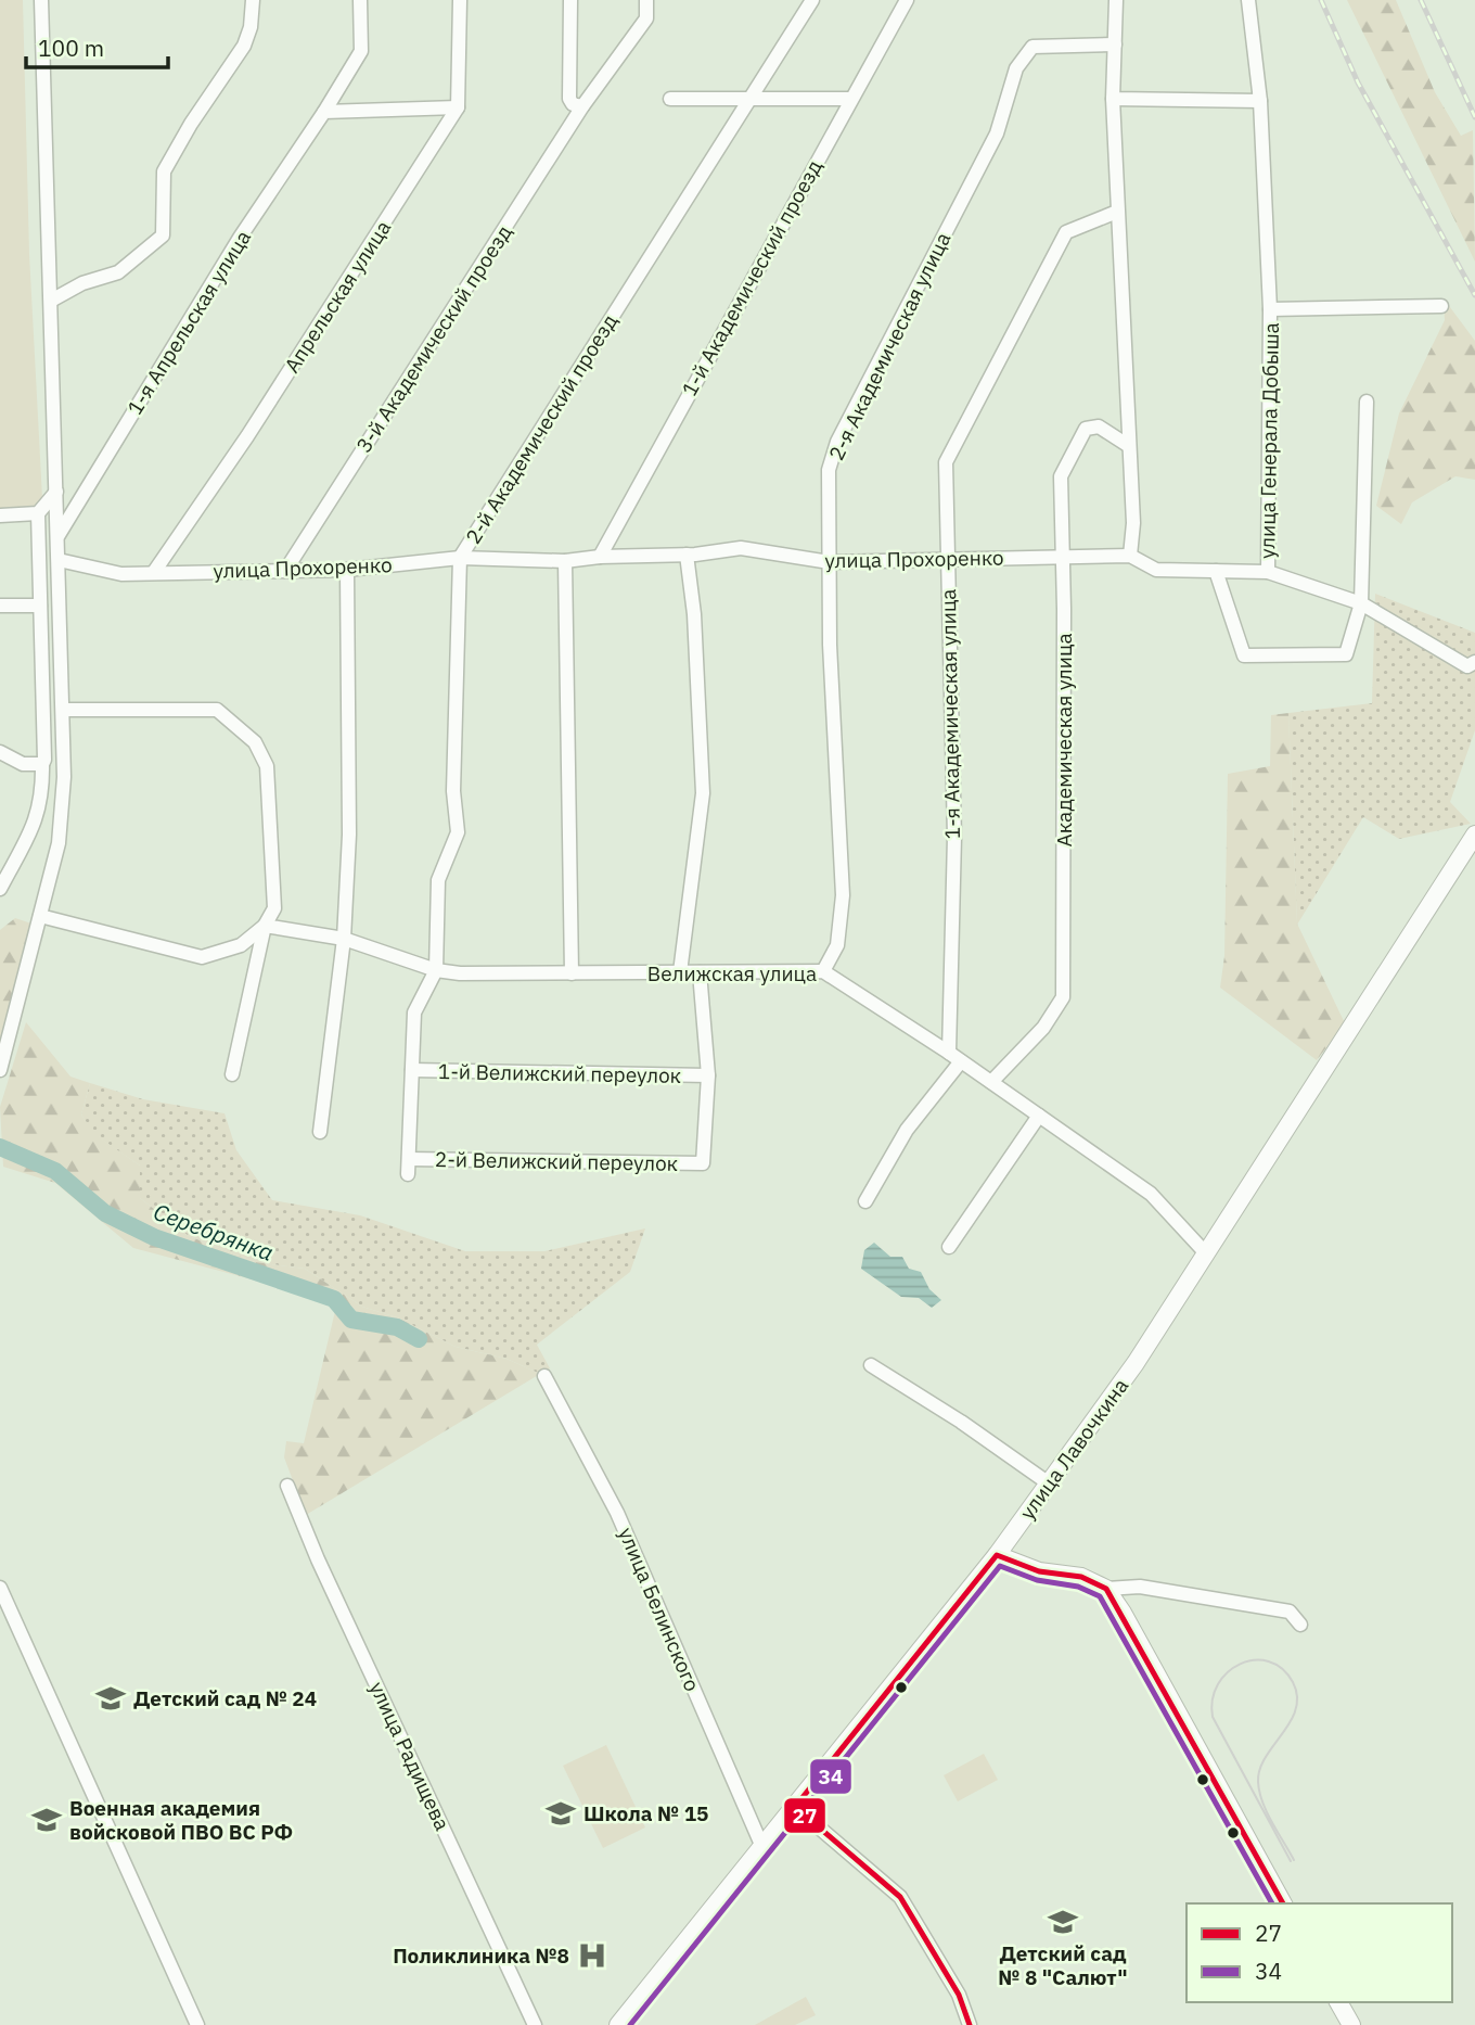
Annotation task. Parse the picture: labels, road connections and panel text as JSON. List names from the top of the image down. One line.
{"streets":{"main road":["улица Лавочкина"],"street":["1-й Академический проезд","Апрельская улица","1-я Апрельская улица","3-й Академический проезд","2-я Академическая улица","2-й Академический проезд","улица Генерала Добыша","улица Прохоренко","1-я Академическая улица","Академическая улица","Велижская улица","1-й Велижский переулок","2-й Велижский переулок","улица Белинского","улица Радищева"]},"crossings":[["1-й Академический проезд","улица Прохоренко"],["Апрельская улица","улица Прохоренко"],["3-й Академический проезд","улица Прохоренко"],["2-я Академическая улица","улица Прохоренко"],["2-я Академическая улица","Велижская улица"],["2-й Академический проезд","улица Прохоренко"],["2-й Академический проезд","Велижская улица"],["улица Генерала Добыша","улица Прохоренко"],["улица Прохоренко","1-я Академическая улица"],["улица Прохоренко","Академическая улица"],["1-я Академическая улица","Велижская улица"],["Академическая улица","Велижская улица"],["Велижская улица","улица Лавочкина"],["1-й Велижский переулок","2-й Велижский переулок"],["улица Лавочкина","улица Белинского"]],"water":["Серебрянка"],"places":{"school or university":["Детский сад № 24","Школа № 15","Военная академия войсковой ПВО ВС РФ","Детский сад № 8 \"Салют\""],"hospital":["Поликлиника №8"]},"lines":["transit line 27","transit line 34"],"legend":["27","34"],"scale_bar":"100 m"}
